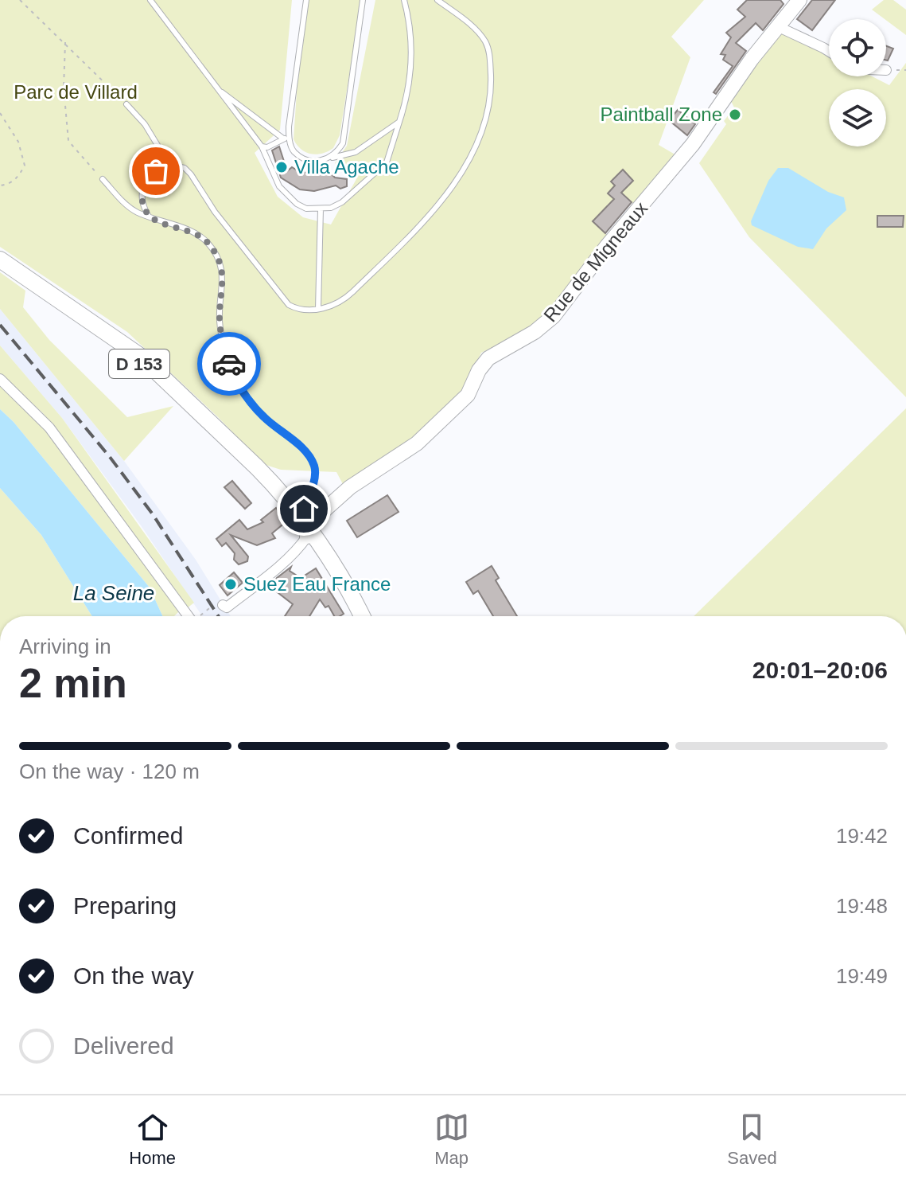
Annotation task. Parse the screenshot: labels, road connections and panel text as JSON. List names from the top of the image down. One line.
{"streets":{"main road":["D 153"],"street":["Rue de Migneaux"]},"crossings":[["Rue de Migneaux","D 153"]],"water":["La Seine"],"parks":["Parc de Villard"],"places":["Paintball Zone","Villa Agache","Suez Eau France"],"page":{"heading":["2 min","Arriving in","20:01–20:06"],"bar":"On the way · 120 m","list":[["Confirmed","19:42"],["Preparing","19:48"],["On the way","19:49"],"Delivered"],"tabs":["Home","Map","Saved"]}}
